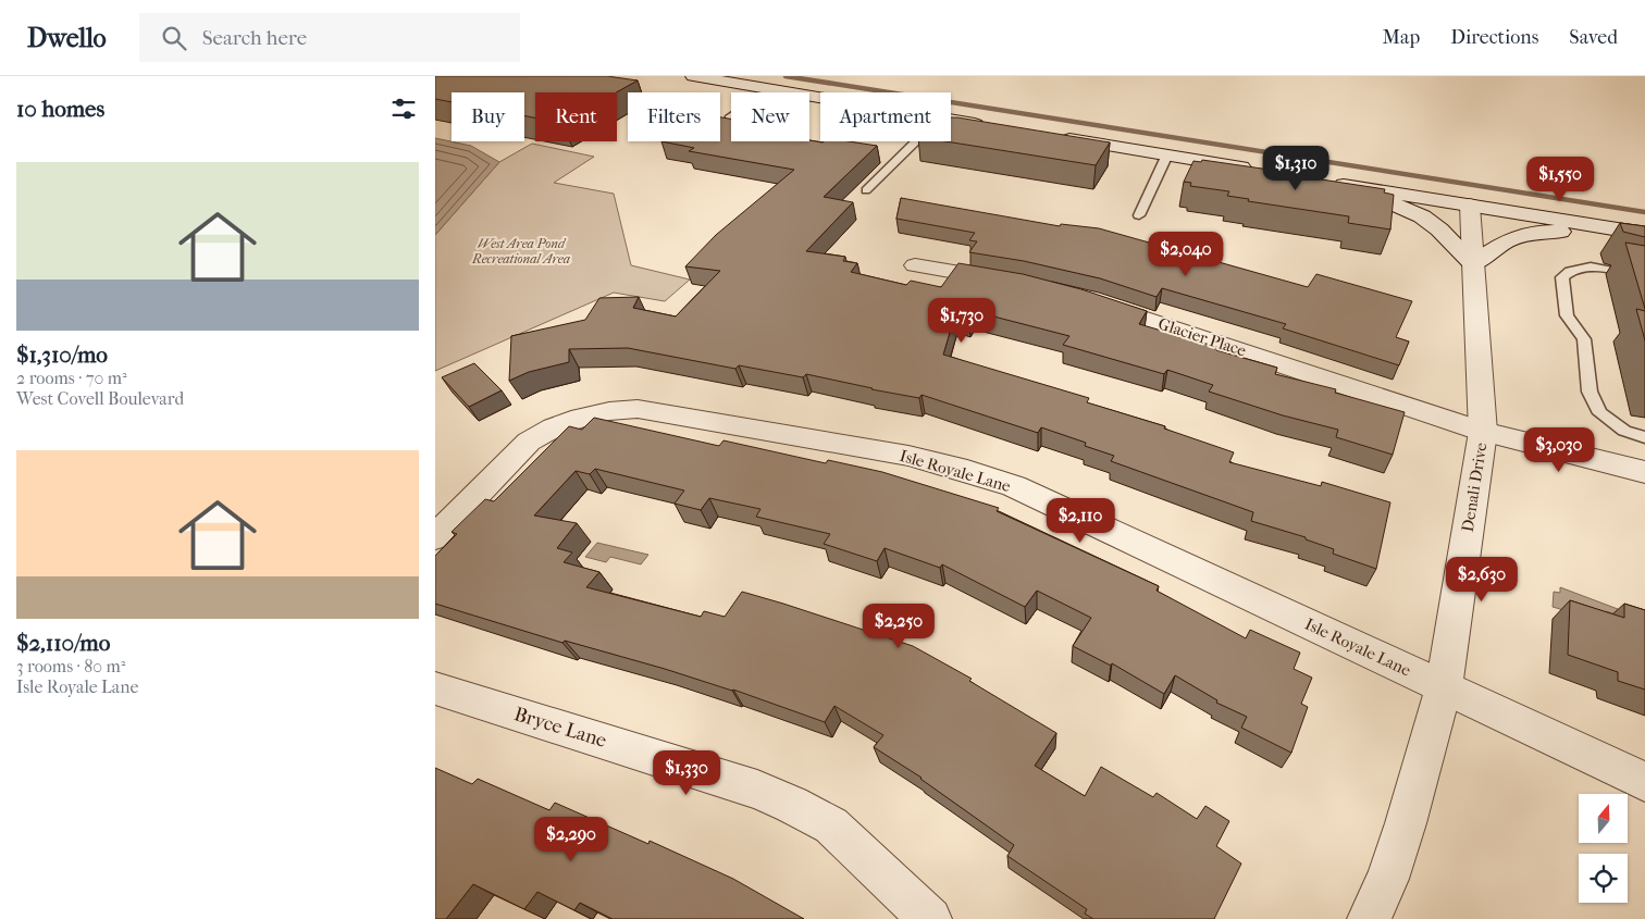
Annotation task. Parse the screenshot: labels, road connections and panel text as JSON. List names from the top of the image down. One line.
{"streets":{"street":["Glacier Place","Isle Royale Lane","Denali Drive","Bryce Lane"]},"crossings":[["Glacier Place","Denali Drive"],["Isle Royale Lane","Denali Drive"]],"parks":["West Area Pond Recreational Area"],"north":"top","page":{"header":"Dwello","search":"Search here","nav":["Map","Directions","Saved"],"heading":"10 homes","chip":["Buy","Rent","Filters","New","Apartment"],"list":[{"name":"$1,310/mo","note":"2 rooms · 70 m² · West Covell Boulevard"},{"name":"$2,110/mo","note":"3 rooms · 80 m² · Isle Royale Lane"}],"price":["$1,310","$1,550","$2,040","$1,730","$3,030","$2,110","$2,630","$2,250","$1,330","$2,290"]}}
